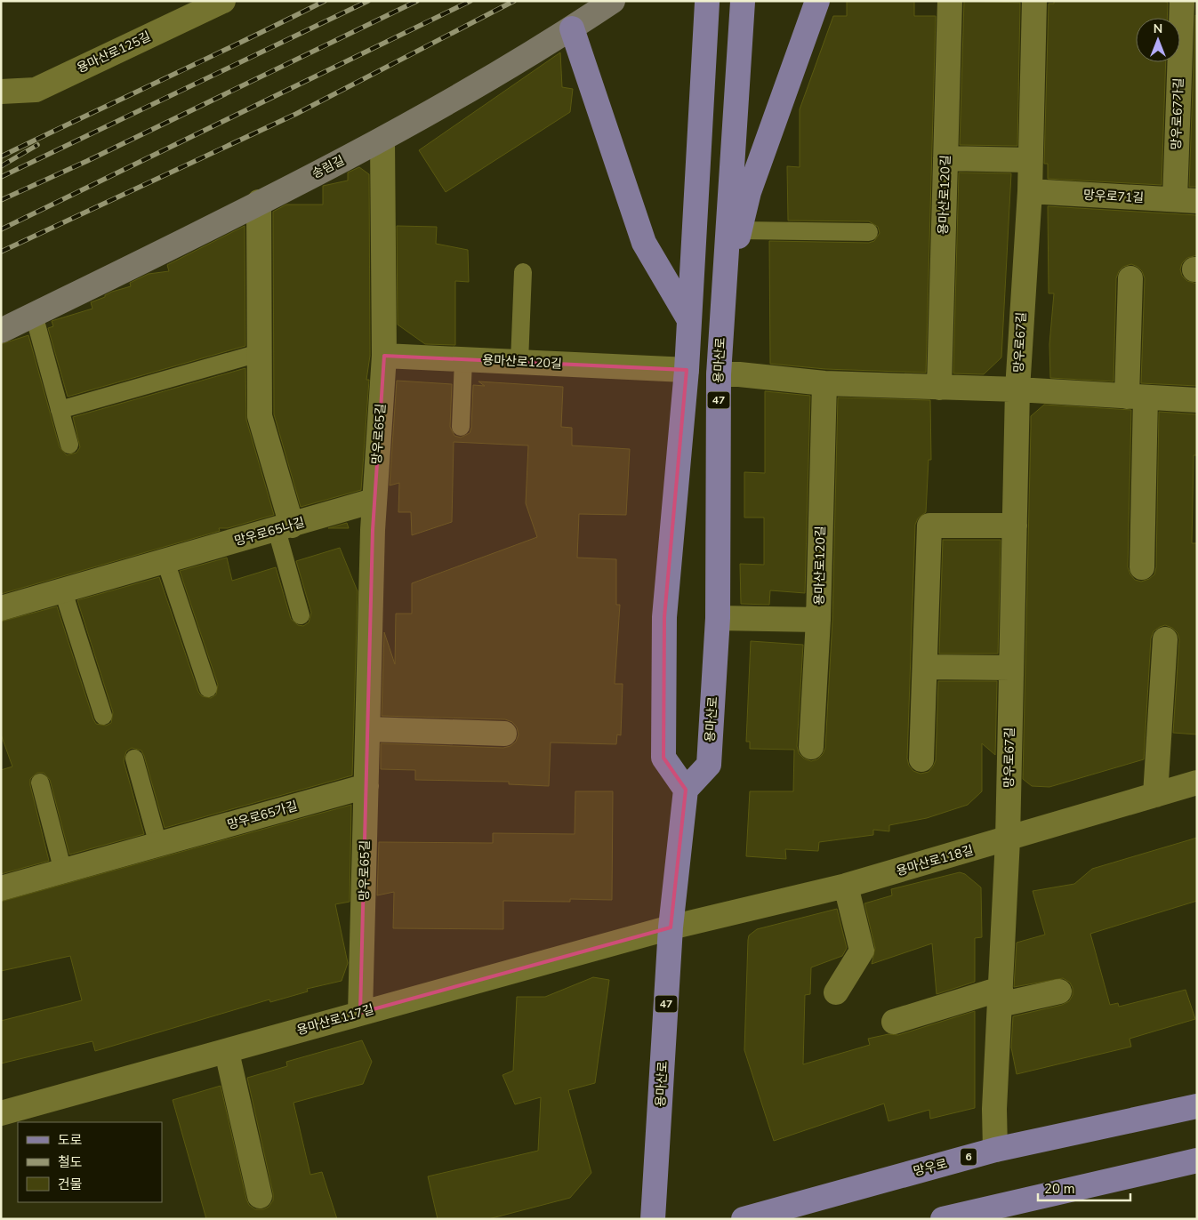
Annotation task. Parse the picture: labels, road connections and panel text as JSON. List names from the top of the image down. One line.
{"streets":{"main road":["용마산로","47","6","망우로"],"street":["용마산로125길","망우로67가길","송림길","용마산로120길","망우로71길","망우로67길","망우로65길","망우로65나길","망우로65가길","용마산로118길","용마산로117길"]},"crossings":[["망우로67가길","망우로71길"],["송림길","망우로65길"],["용마산로120길","망우로65길"],["망우로71길","망우로67길"],["망우로67길","용마산로118길"],["망우로67길","망우로"],["용마산로","용마산로118길"],["용마산로","용마산로117길"],["망우로65길","망우로65나길"],["망우로65길","망우로65가길"],["망우로65길","용마산로117길"],["용마산로118길","용마산로117길"]],"legend":["도로","철도","건물"],"scale_bar":"20 m","north":"top"}
